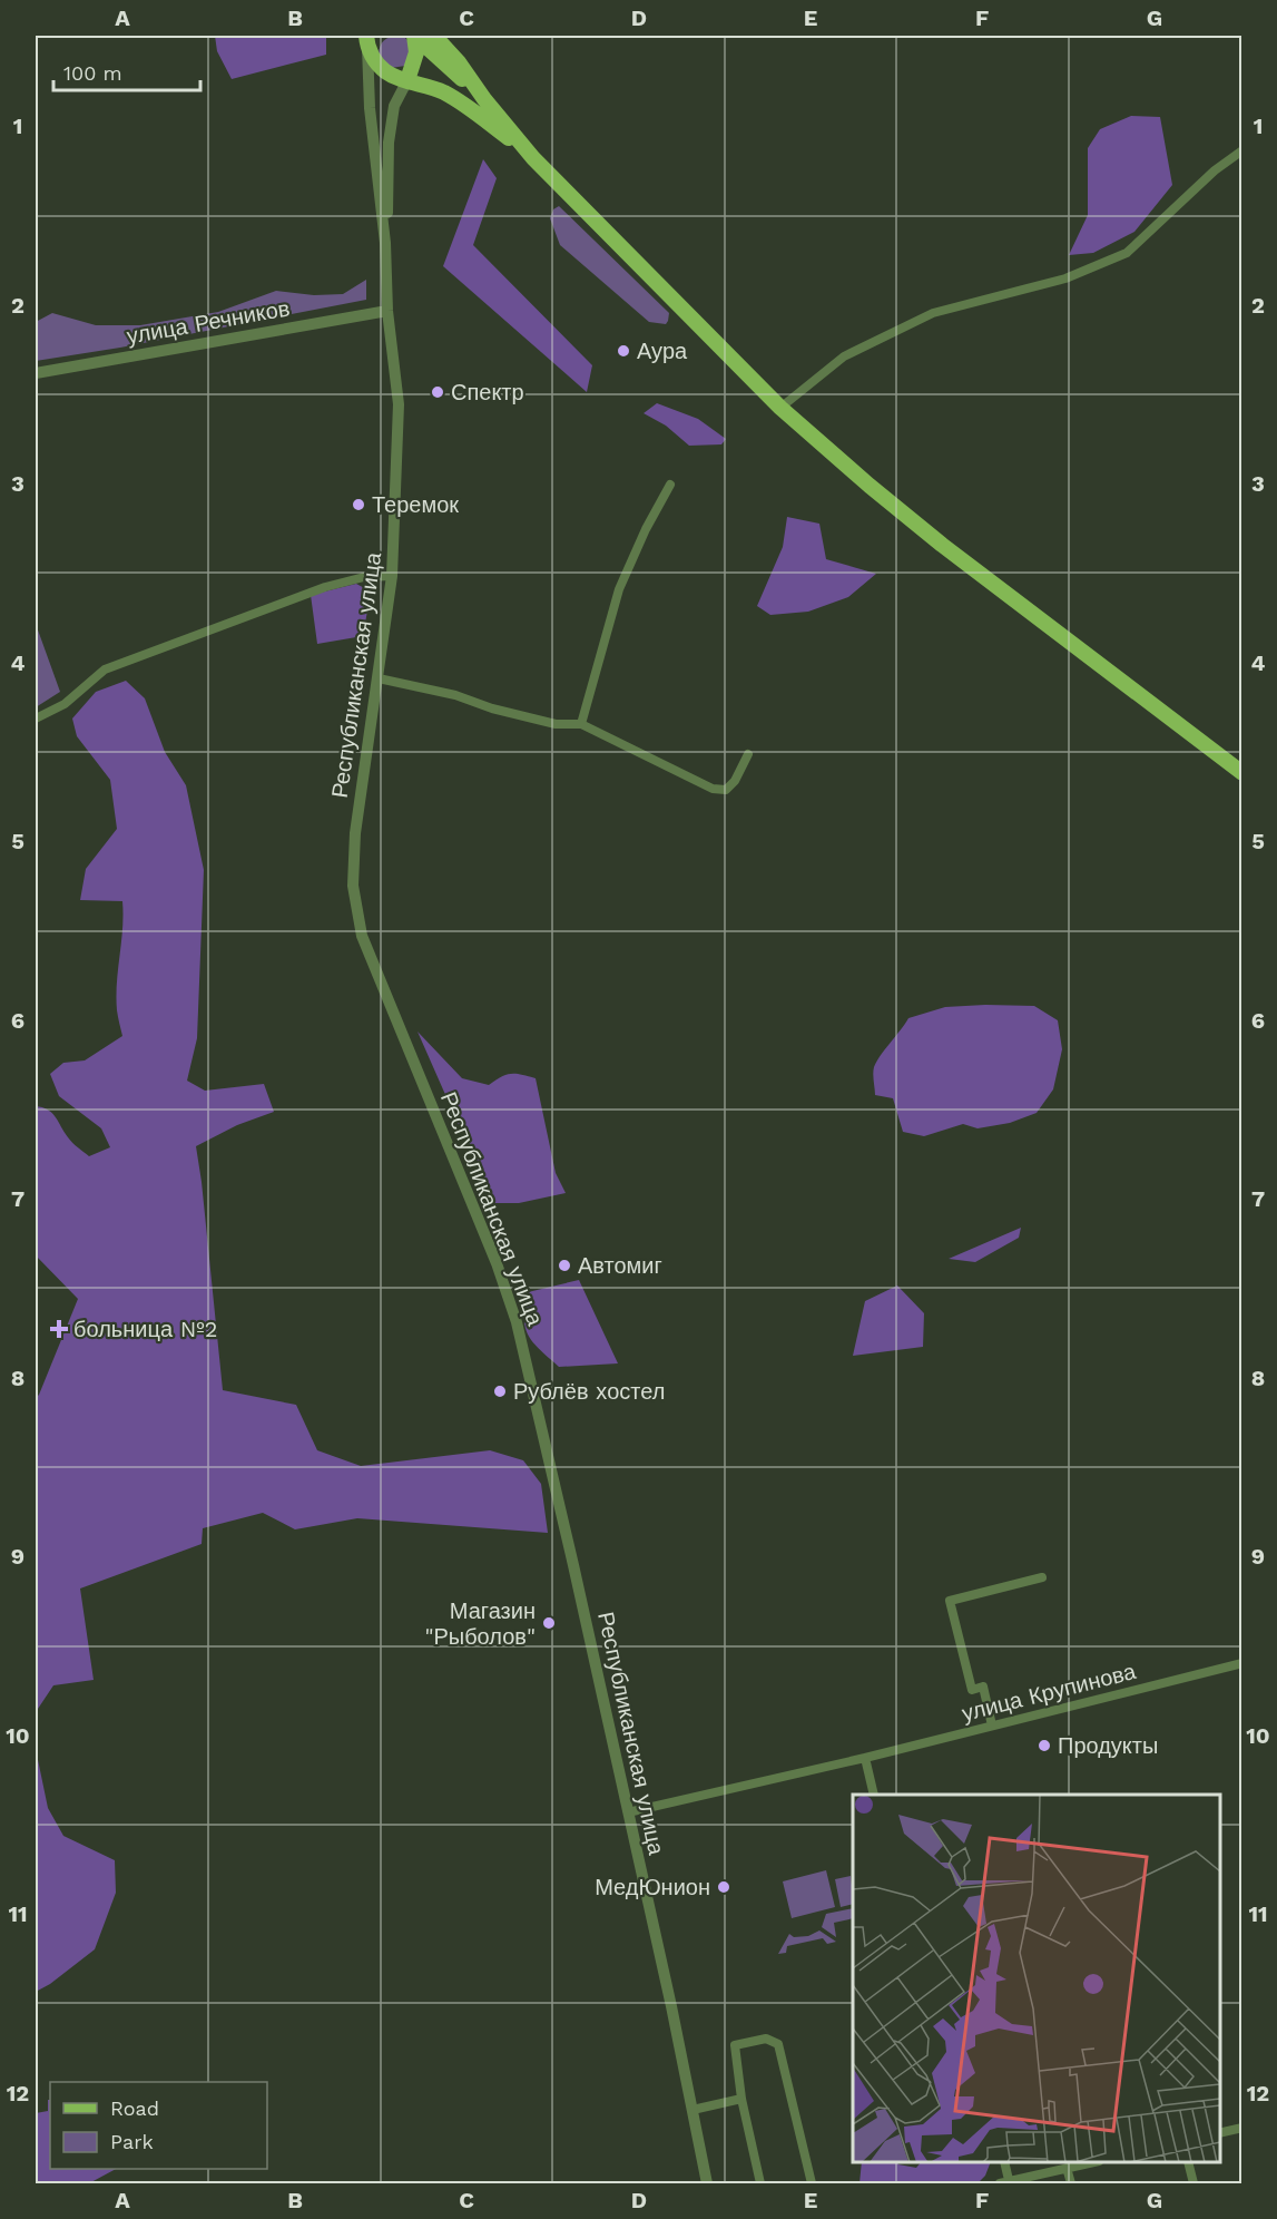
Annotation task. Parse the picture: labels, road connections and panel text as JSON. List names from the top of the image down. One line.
{"streets":{"street":["улица Речников","Республиканская улица","улица Крупинова"]},"crossings":[["улица Речников","Республиканская улица"],["Республиканская улица","улица Крупинова"]],"places":{"other":["Аура","Спектр","Теремок","Автомиг","Рублёв хостел","Магазин \"Рыболов\"","Продукты","МедЮнион"],"health":["больница №2"]},"legend":["Road","Park"],"scale_bar":"100 m","grid":{"columns":["A","B","C","D","E","F","G"],"rows":["1","2","3","4","5","6","7","8","9","10","11","12"]}}
